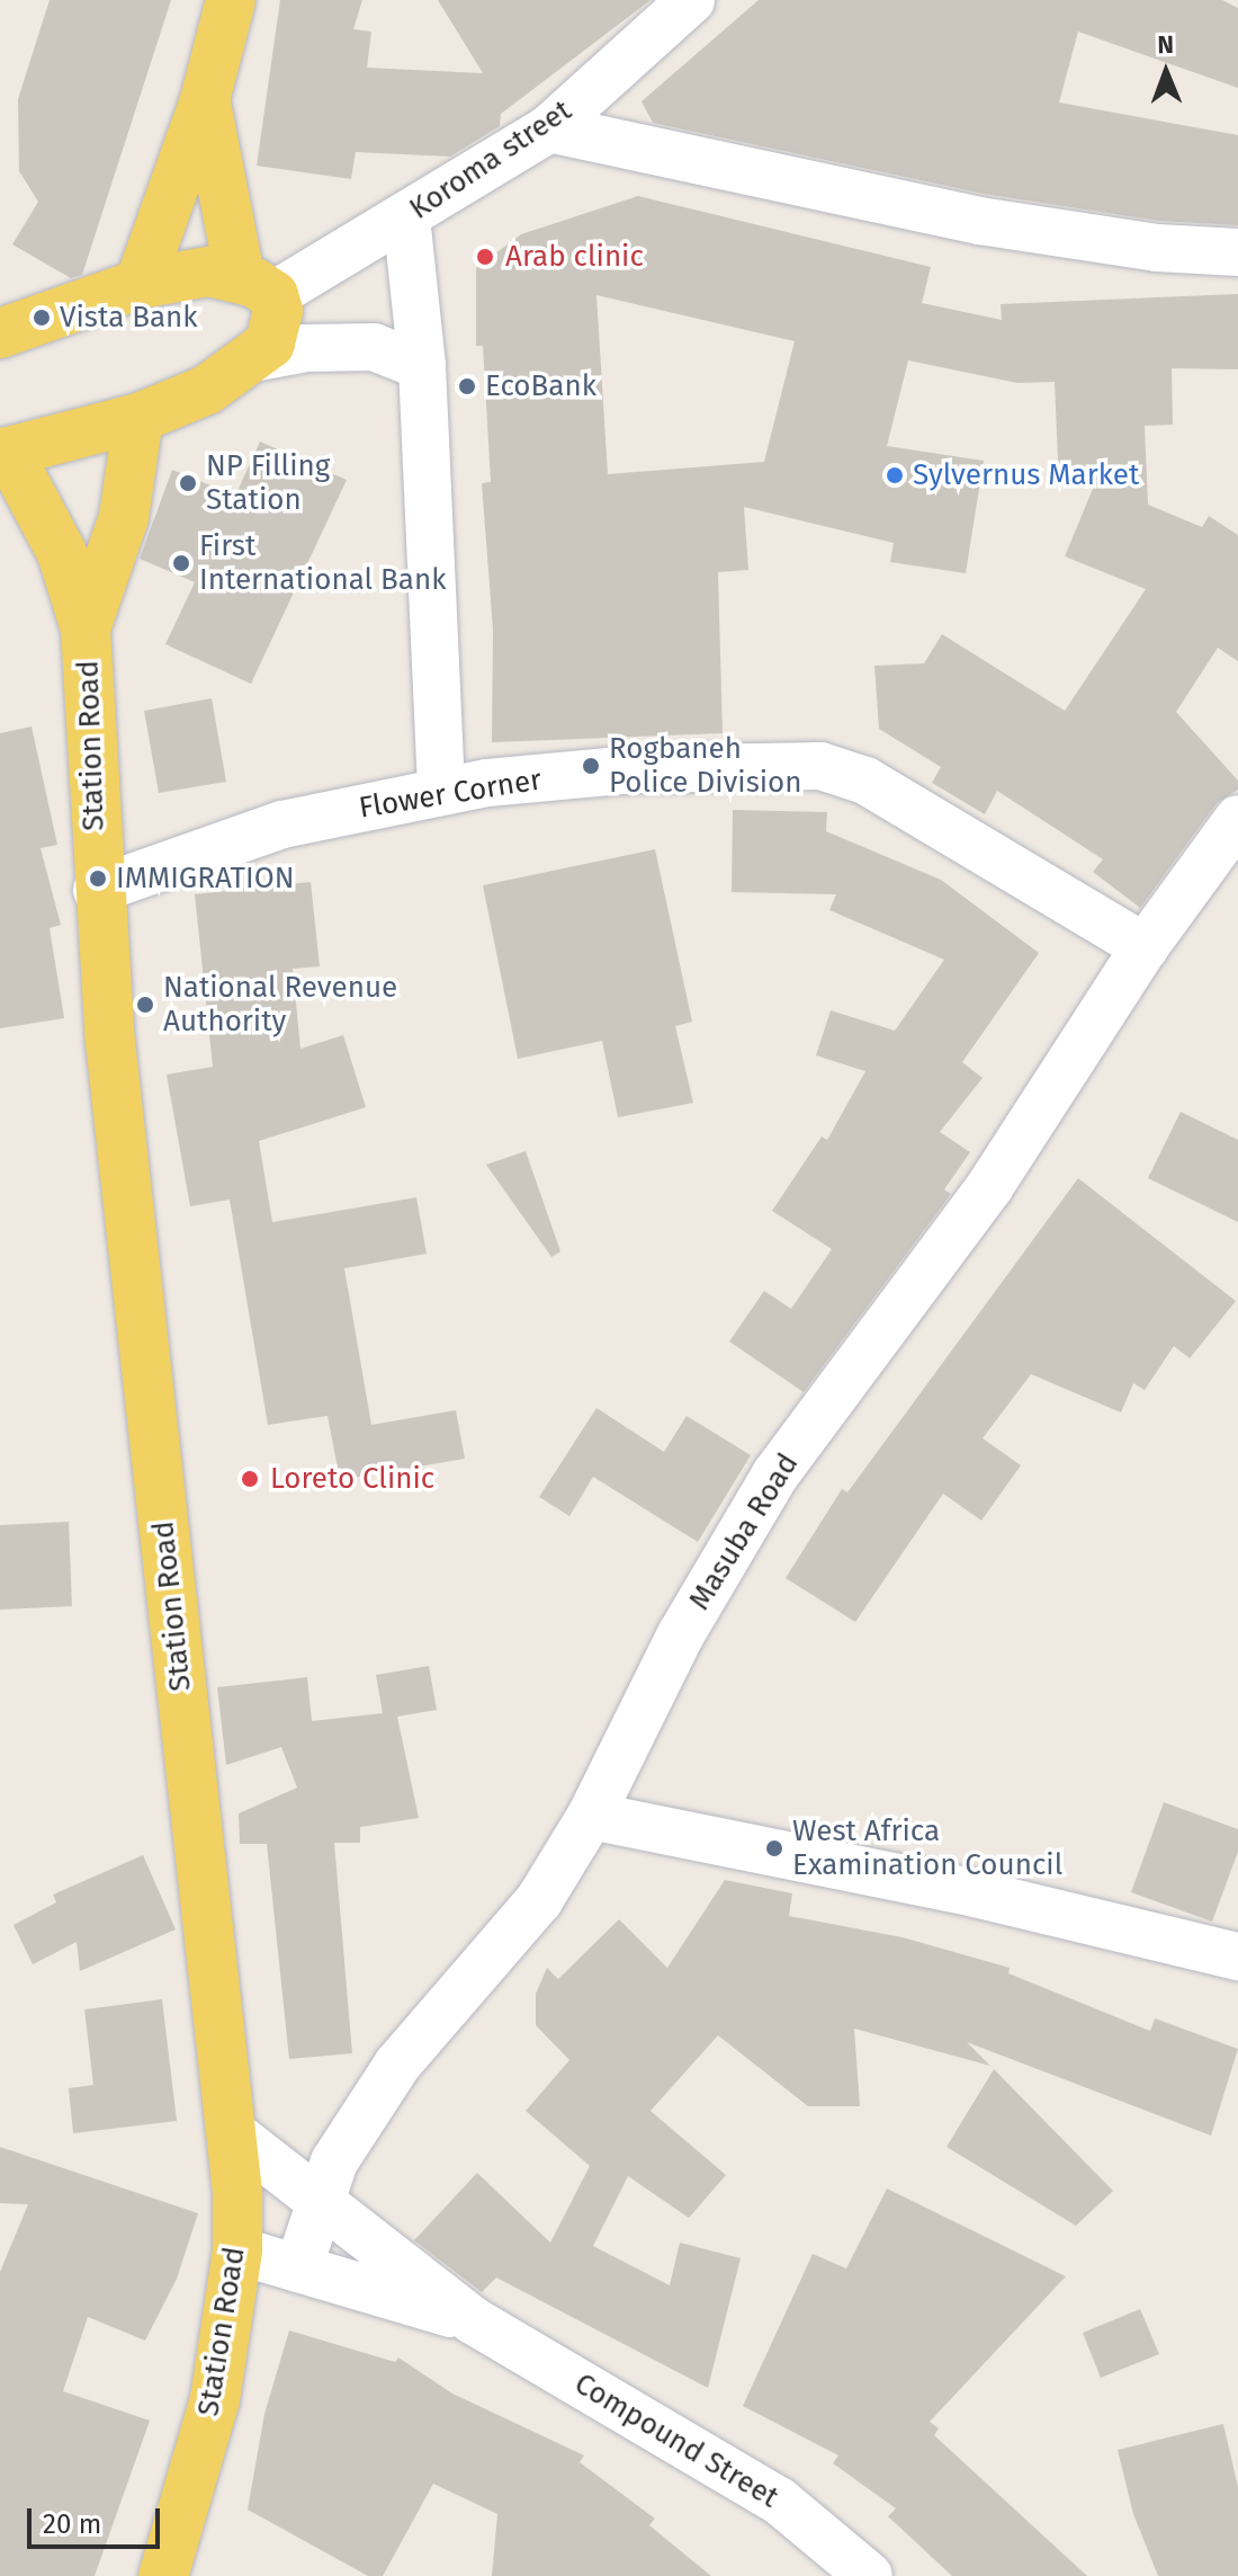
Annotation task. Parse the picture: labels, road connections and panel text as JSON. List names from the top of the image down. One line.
{"streets":{"main road":["Station Road"],"street":["Koroma street","Flower Corner","Masuba Road","Compound Street"]},"crossings":[["Station Road","Flower Corner"],["Station Road","Compound Street"],["Flower Corner","Masuba Road"],["Masuba Road","Compound Street"]],"places":["Arab clinic","Vista Bank","EcoBank","Sylvernus Market","NP Filling Station","First International Bank","Rogbaneh Police Division","IMMIGRATION","National Revenue Authority","Loreto Clinic","West Africa Examination Council"],"scale_bar":"20 m","north":"top"}
